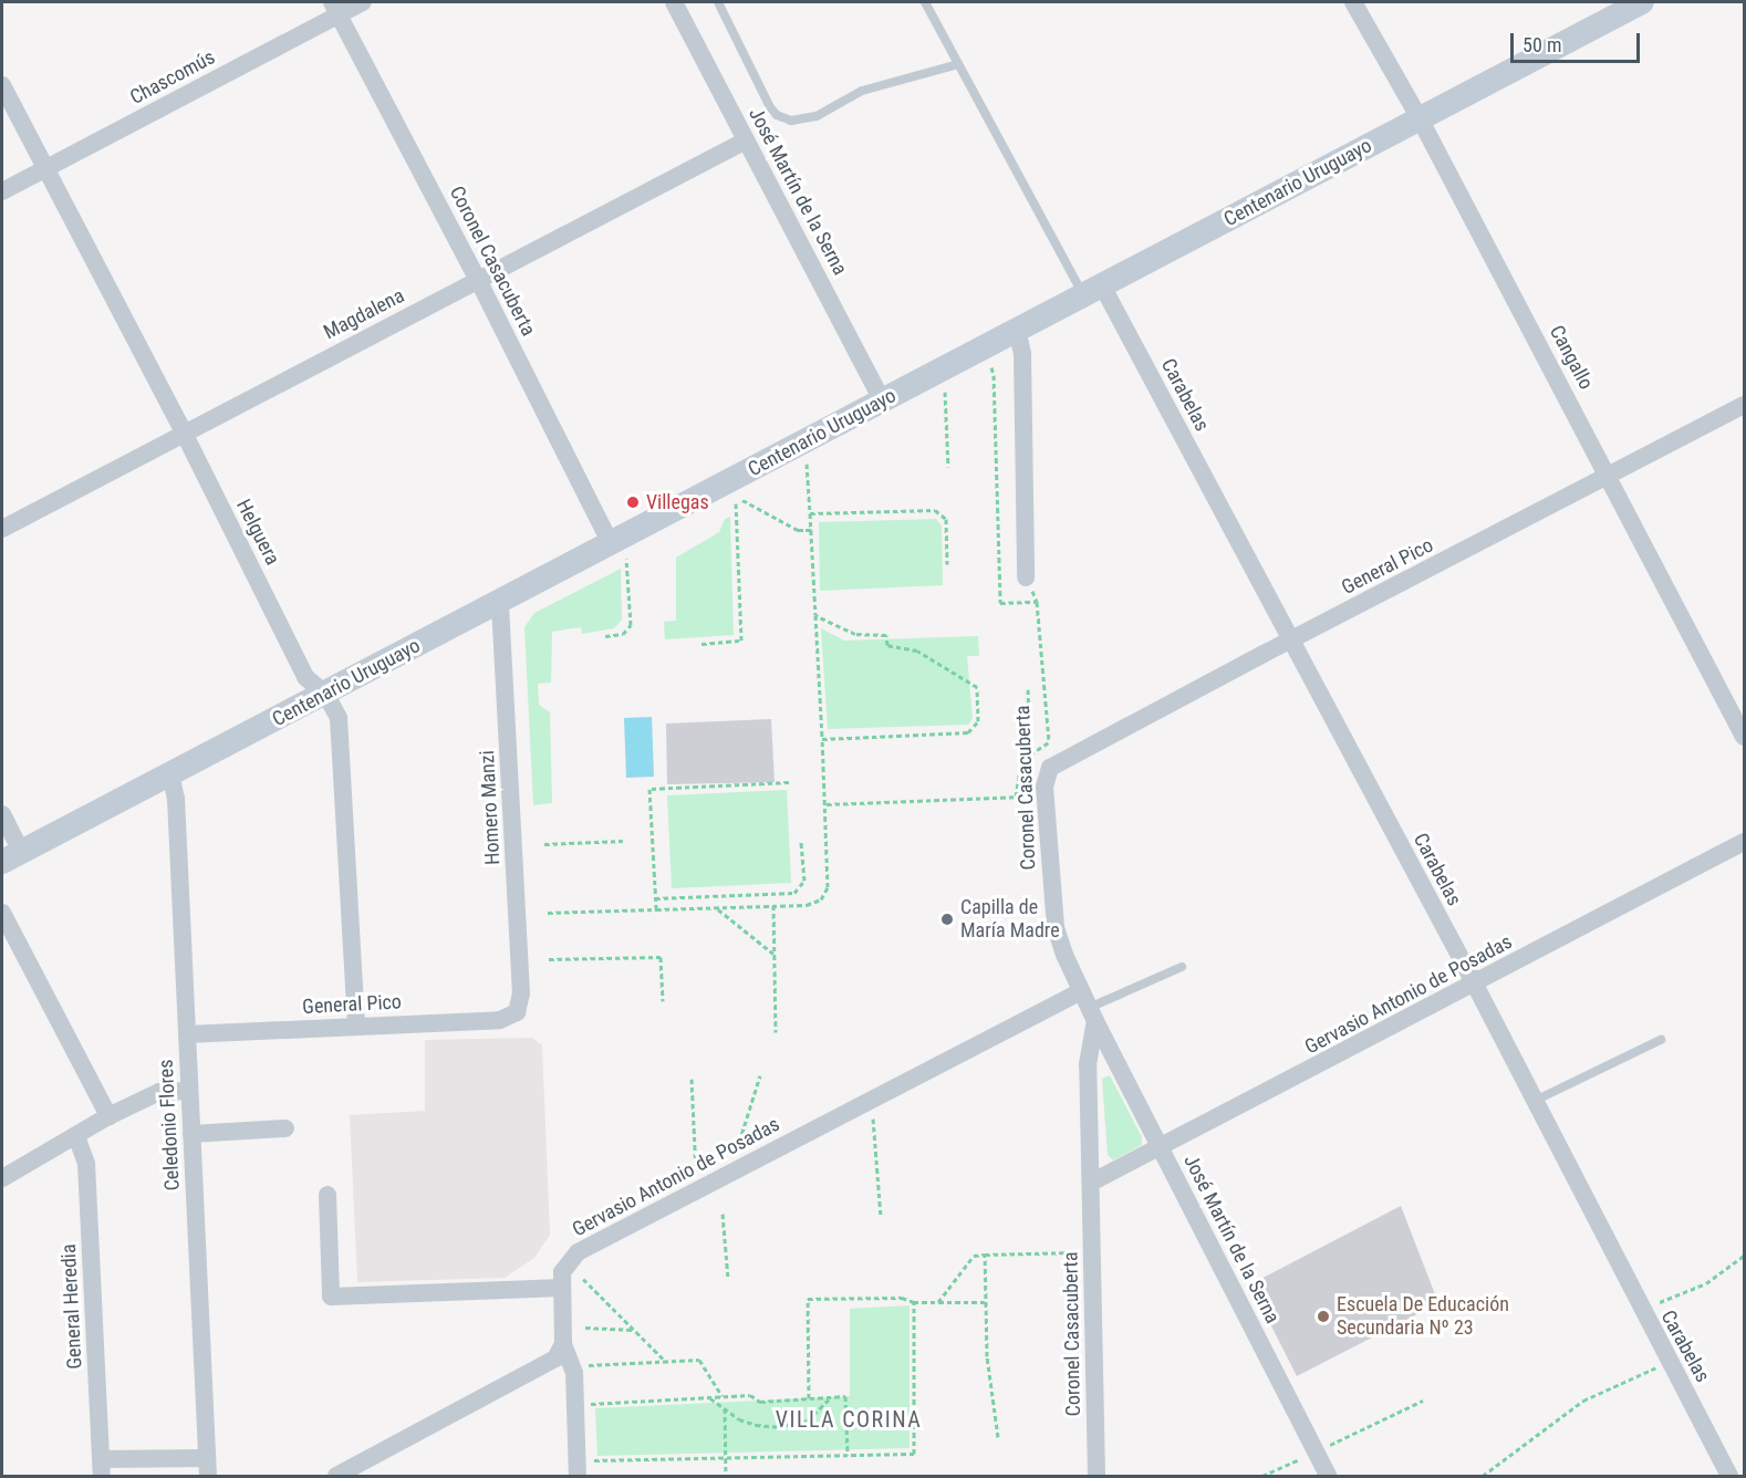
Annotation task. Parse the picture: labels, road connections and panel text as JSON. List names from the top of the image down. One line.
{"streets":{"main road":["Centenario Uruguayo"],"street":["Chascomús","José Martín de la Serna","Coronel Casacuberta","Magdalena","Cangallo","Carabelas","Helguera","General Pico","Homero Manzi","Gervasio Antonio de Posadas","Celedonio Flores","General Heredia"]},"crossings":[["Chascomús","Coronel Casacuberta"],["Chascomús","Helguera"],["Centenario Uruguayo","José Martín de la Serna"],["Centenario Uruguayo","Coronel Casacuberta"],["Centenario Uruguayo","Cangallo"],["Centenario Uruguayo","Carabelas"],["Centenario Uruguayo","Helguera"],["Centenario Uruguayo","Homero Manzi"],["Centenario Uruguayo","Celedonio Flores"],["José Martín de la Serna","Coronel Casacuberta"],["José Martín de la Serna","Magdalena"],["José Martín de la Serna","Gervasio Antonio de Posadas"],["Coronel Casacuberta","Magdalena"],["Coronel Casacuberta","General Pico"],["Coronel Casacuberta","Gervasio Antonio de Posadas"],["Magdalena","Helguera"],["Cangallo","General Pico"],["Carabelas","General Pico"],["Carabelas","Gervasio Antonio de Posadas"],["Helguera","General Pico"],["General Pico","Homero Manzi"],["General Pico","Celedonio Flores"]],"districts":["VILLA CORINA"],"places":["Villegas","Capilla de María Madre","Escuela De Educación Secundaria Nº 23"],"scale_bar":"50 m"}
